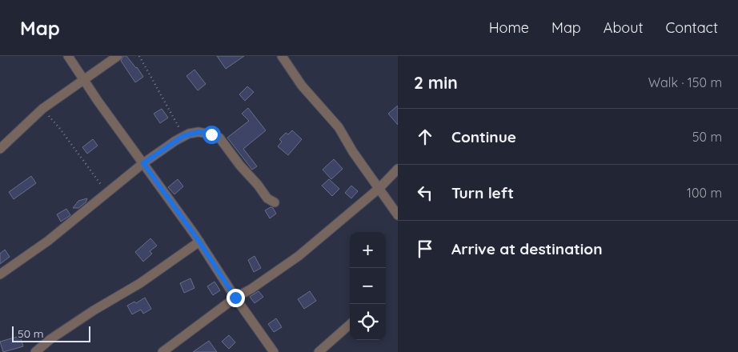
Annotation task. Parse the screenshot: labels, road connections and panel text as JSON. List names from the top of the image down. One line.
{"scale_bar":"50 m","page":{"header":"Map","nav":["Home","Map","About","Contact"],"heading":["2 min","Walk · 150 m"],"list":[["Continue","50 m"],["Turn left","100 m"],"Arrive at destination"],"map_buttons":["+","−"],"scale":"50 m"}}
